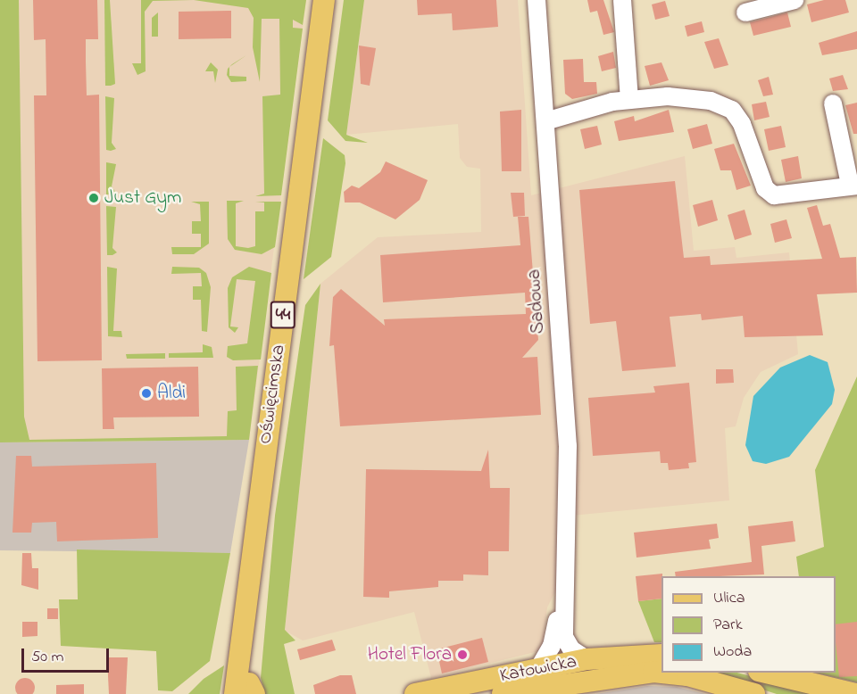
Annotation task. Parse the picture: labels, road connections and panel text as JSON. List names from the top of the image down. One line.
{"streets":{"main road":["44","Oświęcimska","Katowicka"],"street":["Sadowa"]},"crossings":[["Sadowa","Katowicka"]],"places":["Just Gym","Aldi","Hotel Flora"],"legend":["Ulica","Park","Woda"],"scale_bar":"50 m"}
